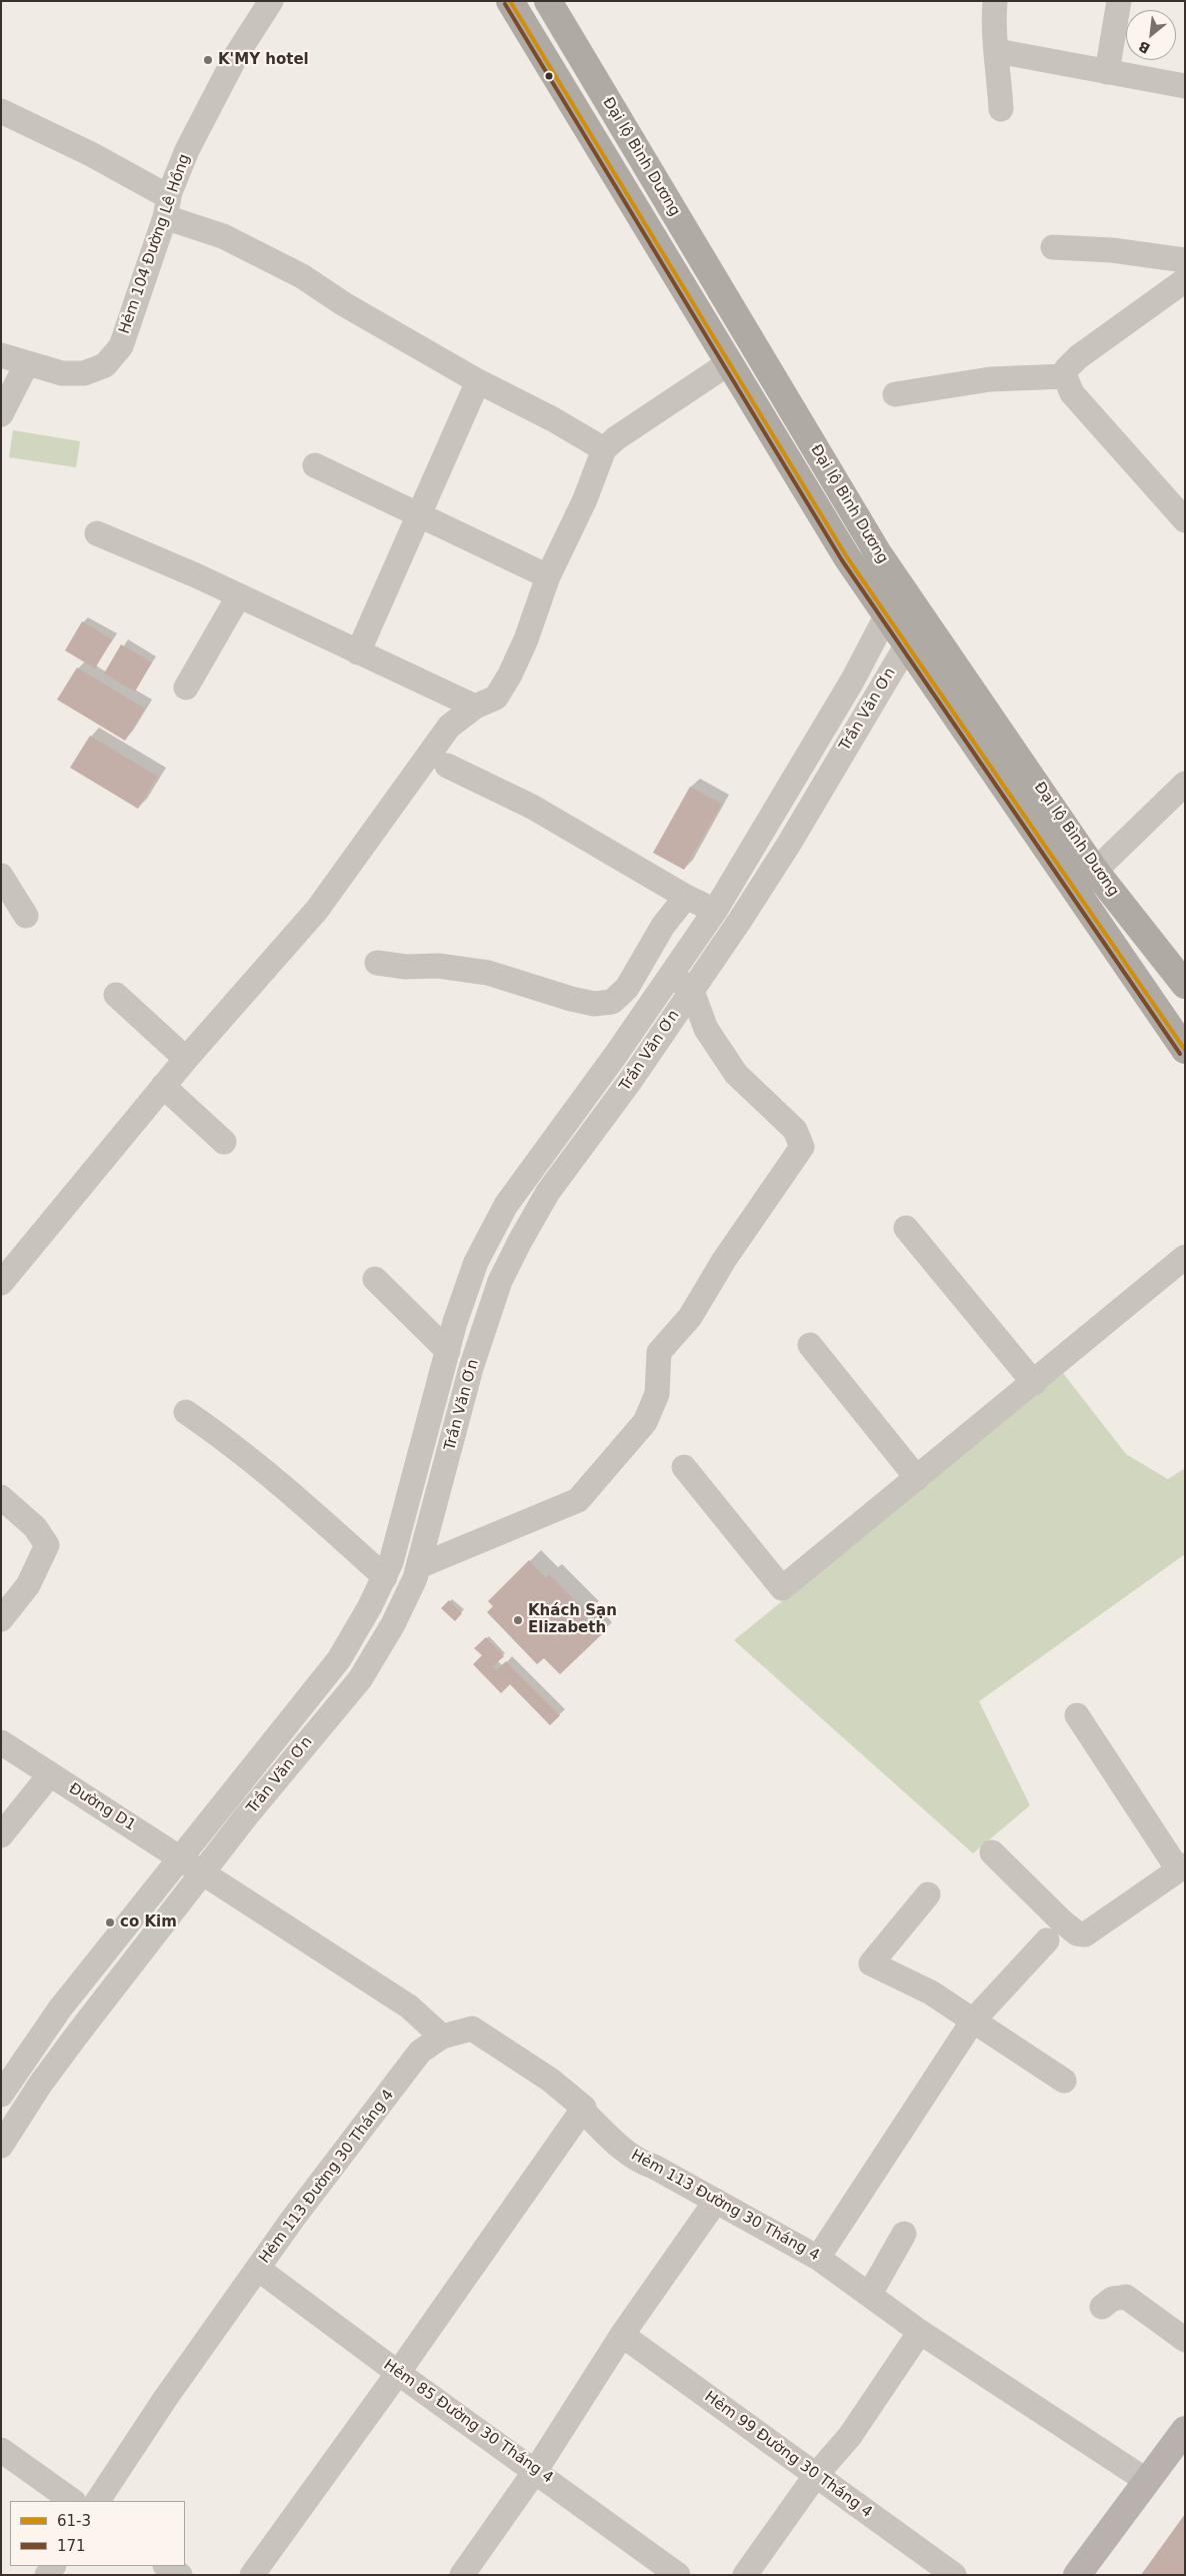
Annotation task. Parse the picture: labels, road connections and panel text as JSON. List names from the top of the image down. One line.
{"streets":{"highway":["Đại lộ Bình Dương"],"street":["Hẻm 104 Đường Lê Hồng","Trần Văn Ơn","Đường D1","Hẻm 113 Đường 30 Tháng 4","Hẻm 85 Đường 30 Tháng 4","Hẻm 99 Đường 30 Tháng 4"]},"crossings":[["Đại lộ Bình Dương","Trần Văn Ơn"],["Trần Văn Ơn","Đường D1"],["Đường D1","Hẻm 113 Đường 30 Tháng 4"],["Hẻm 113 Đường 30 Tháng 4","Hẻm 85 Đường 30 Tháng 4"]],"places":["K'MY hotel","Khách Sạn Elizabeth","co Kim"],"lines":["transit line 61-3","transit line 171"],"legend":["61-3","171"],"north":"bottom left"}
